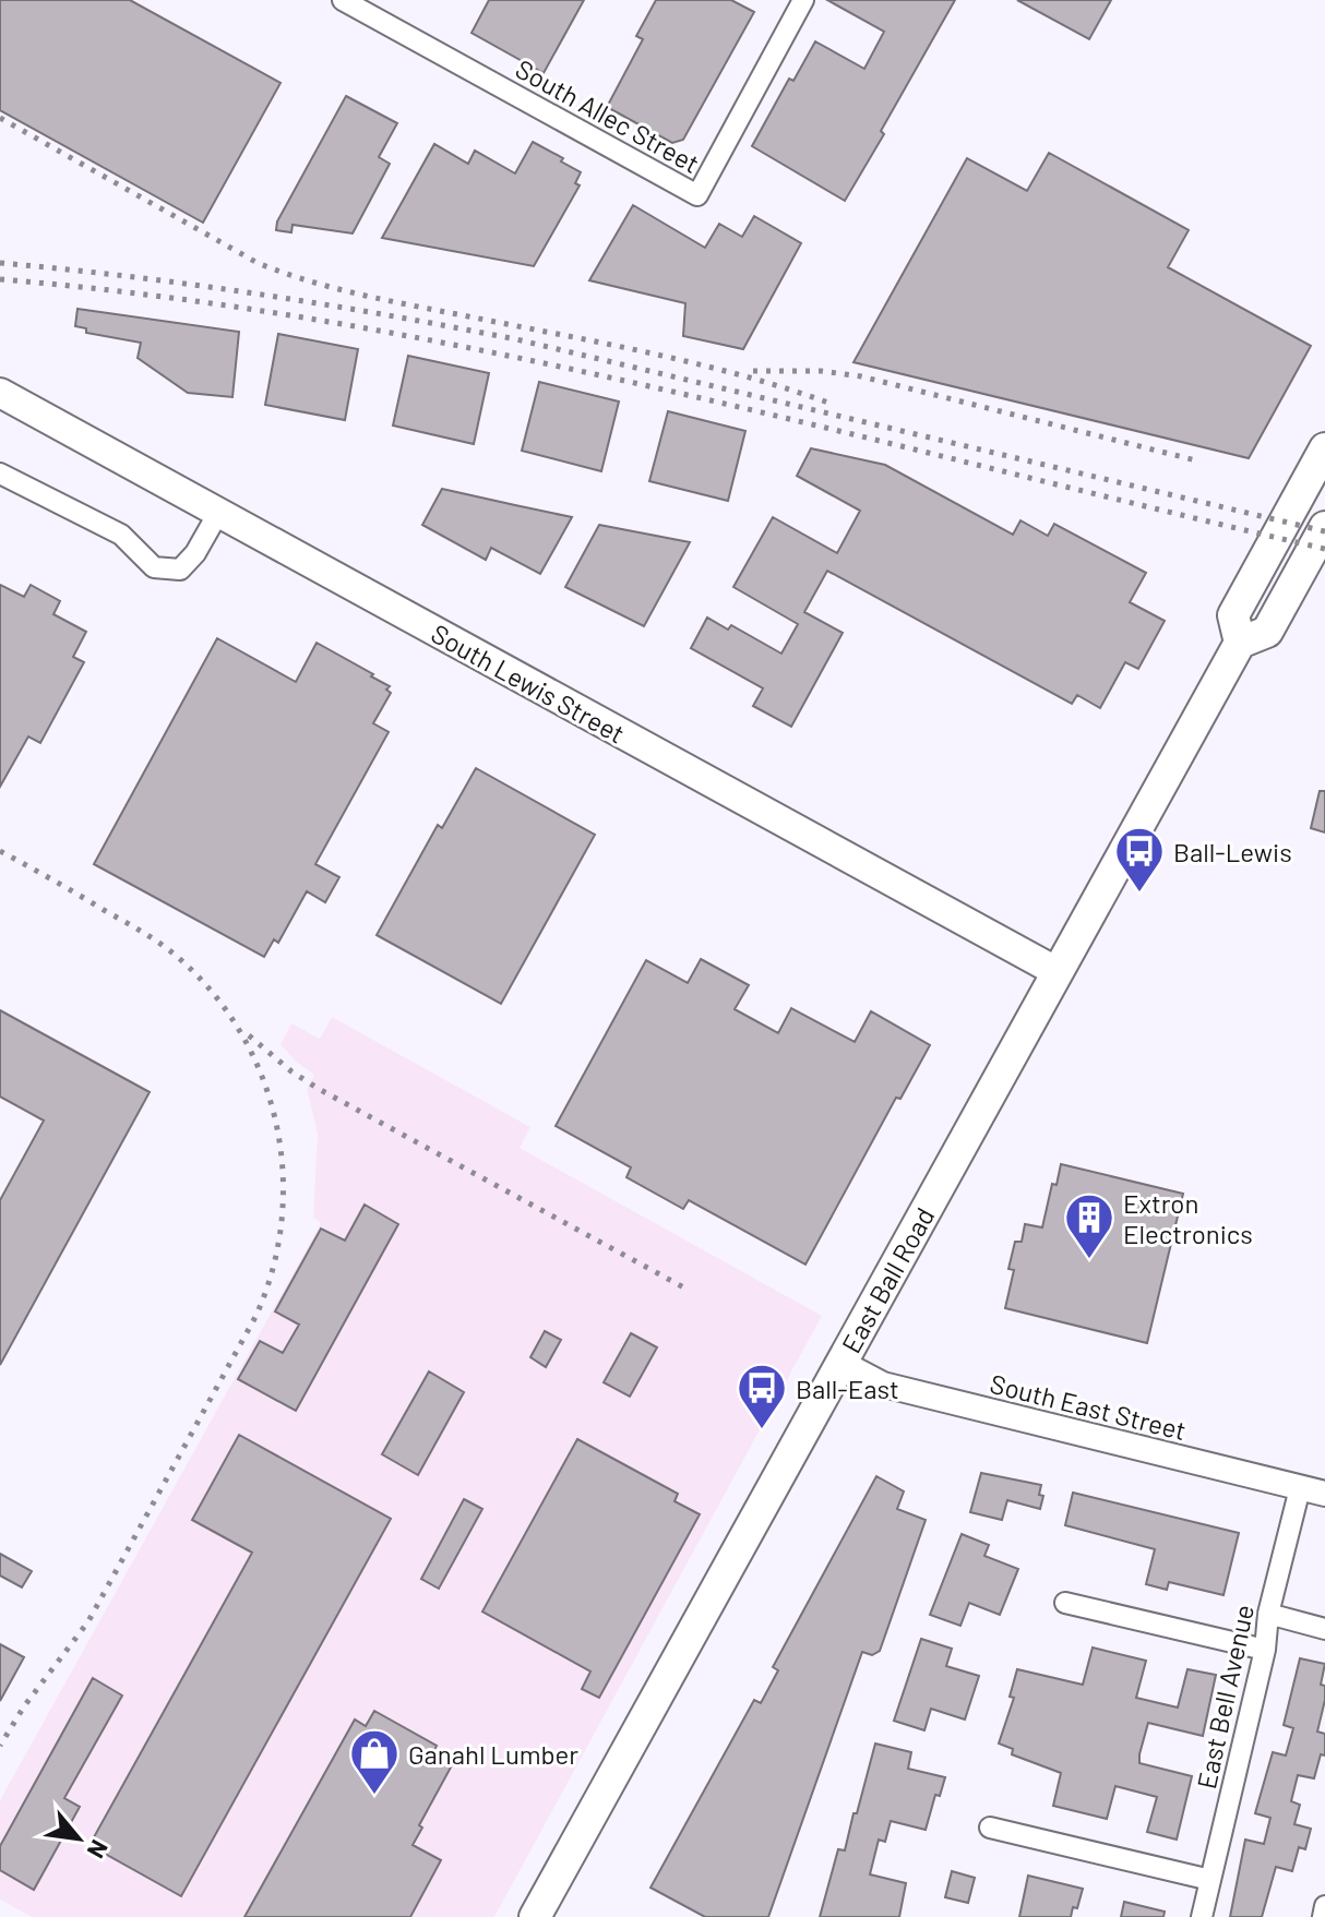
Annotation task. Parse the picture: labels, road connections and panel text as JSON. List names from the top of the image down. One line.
{"streets":{"main road":["South Lewis Street","East Ball Road"],"street":["South Allec Street","South East Street","East Bell Avenue"]},"crossings":[["South Lewis Street","East Ball Road"],["East Ball Road","South East Street"],["South East Street","East Bell Avenue"]],"places":{"bus stop":["Ball-Lewis","Ball-East"],"building":["Extron Electronics"],"shop":["Ganahl Lumber"]},"north":"bottom right"}
